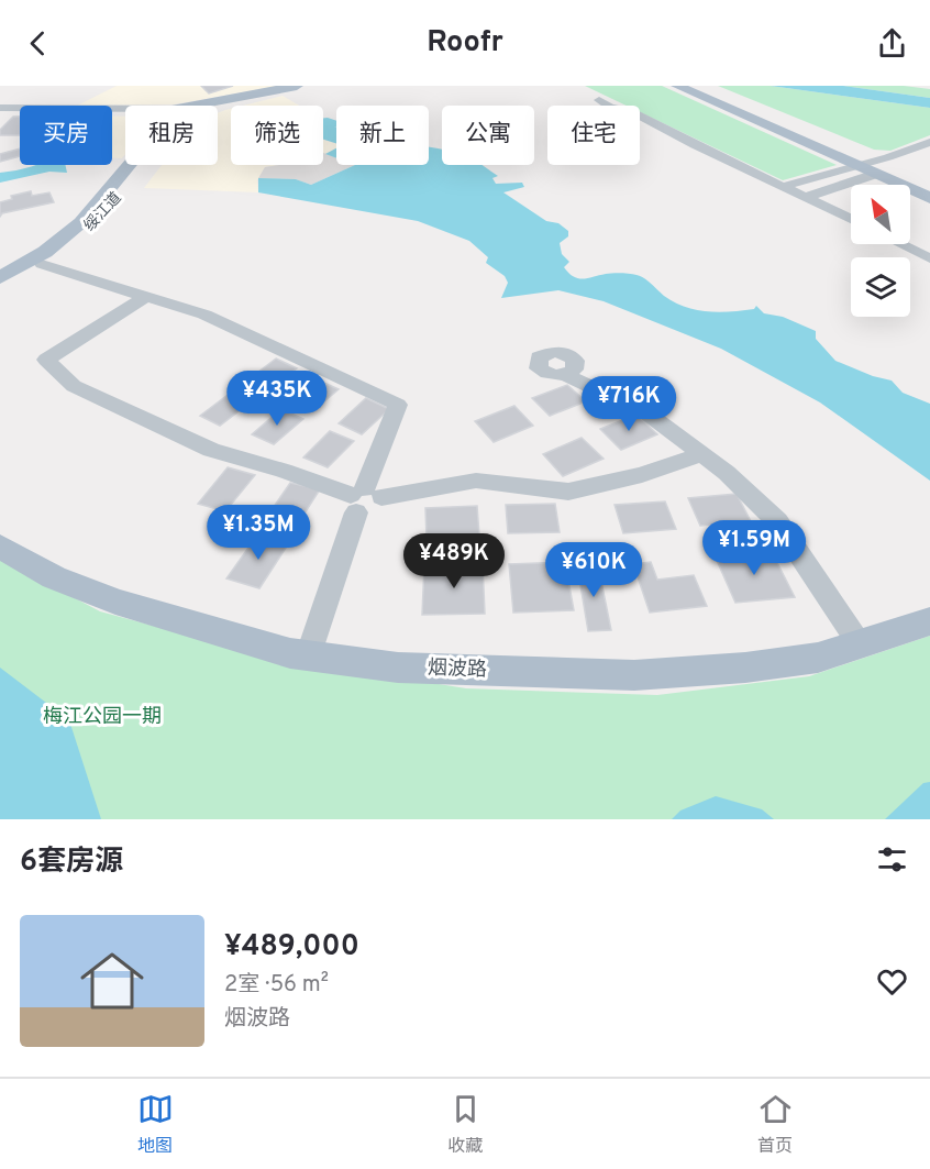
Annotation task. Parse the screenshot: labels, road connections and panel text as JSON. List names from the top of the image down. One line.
{"streets":{"main road":["绥江道","烟波路"]},"parks":["梅江公园一期"],"north":"top left","page":{"header":"Roofr","chip":["买房","租房","筛选","新上","公寓","住宅"],"price":["¥435K","¥716K","¥1.35M","¥1.59M","¥489K","¥610K"],"heading":"6套房源","list":[{"name":"¥489,000","note":"2室 · 56 m² · 烟波路"}],"tabs":["地图","收藏","首页"]}}
